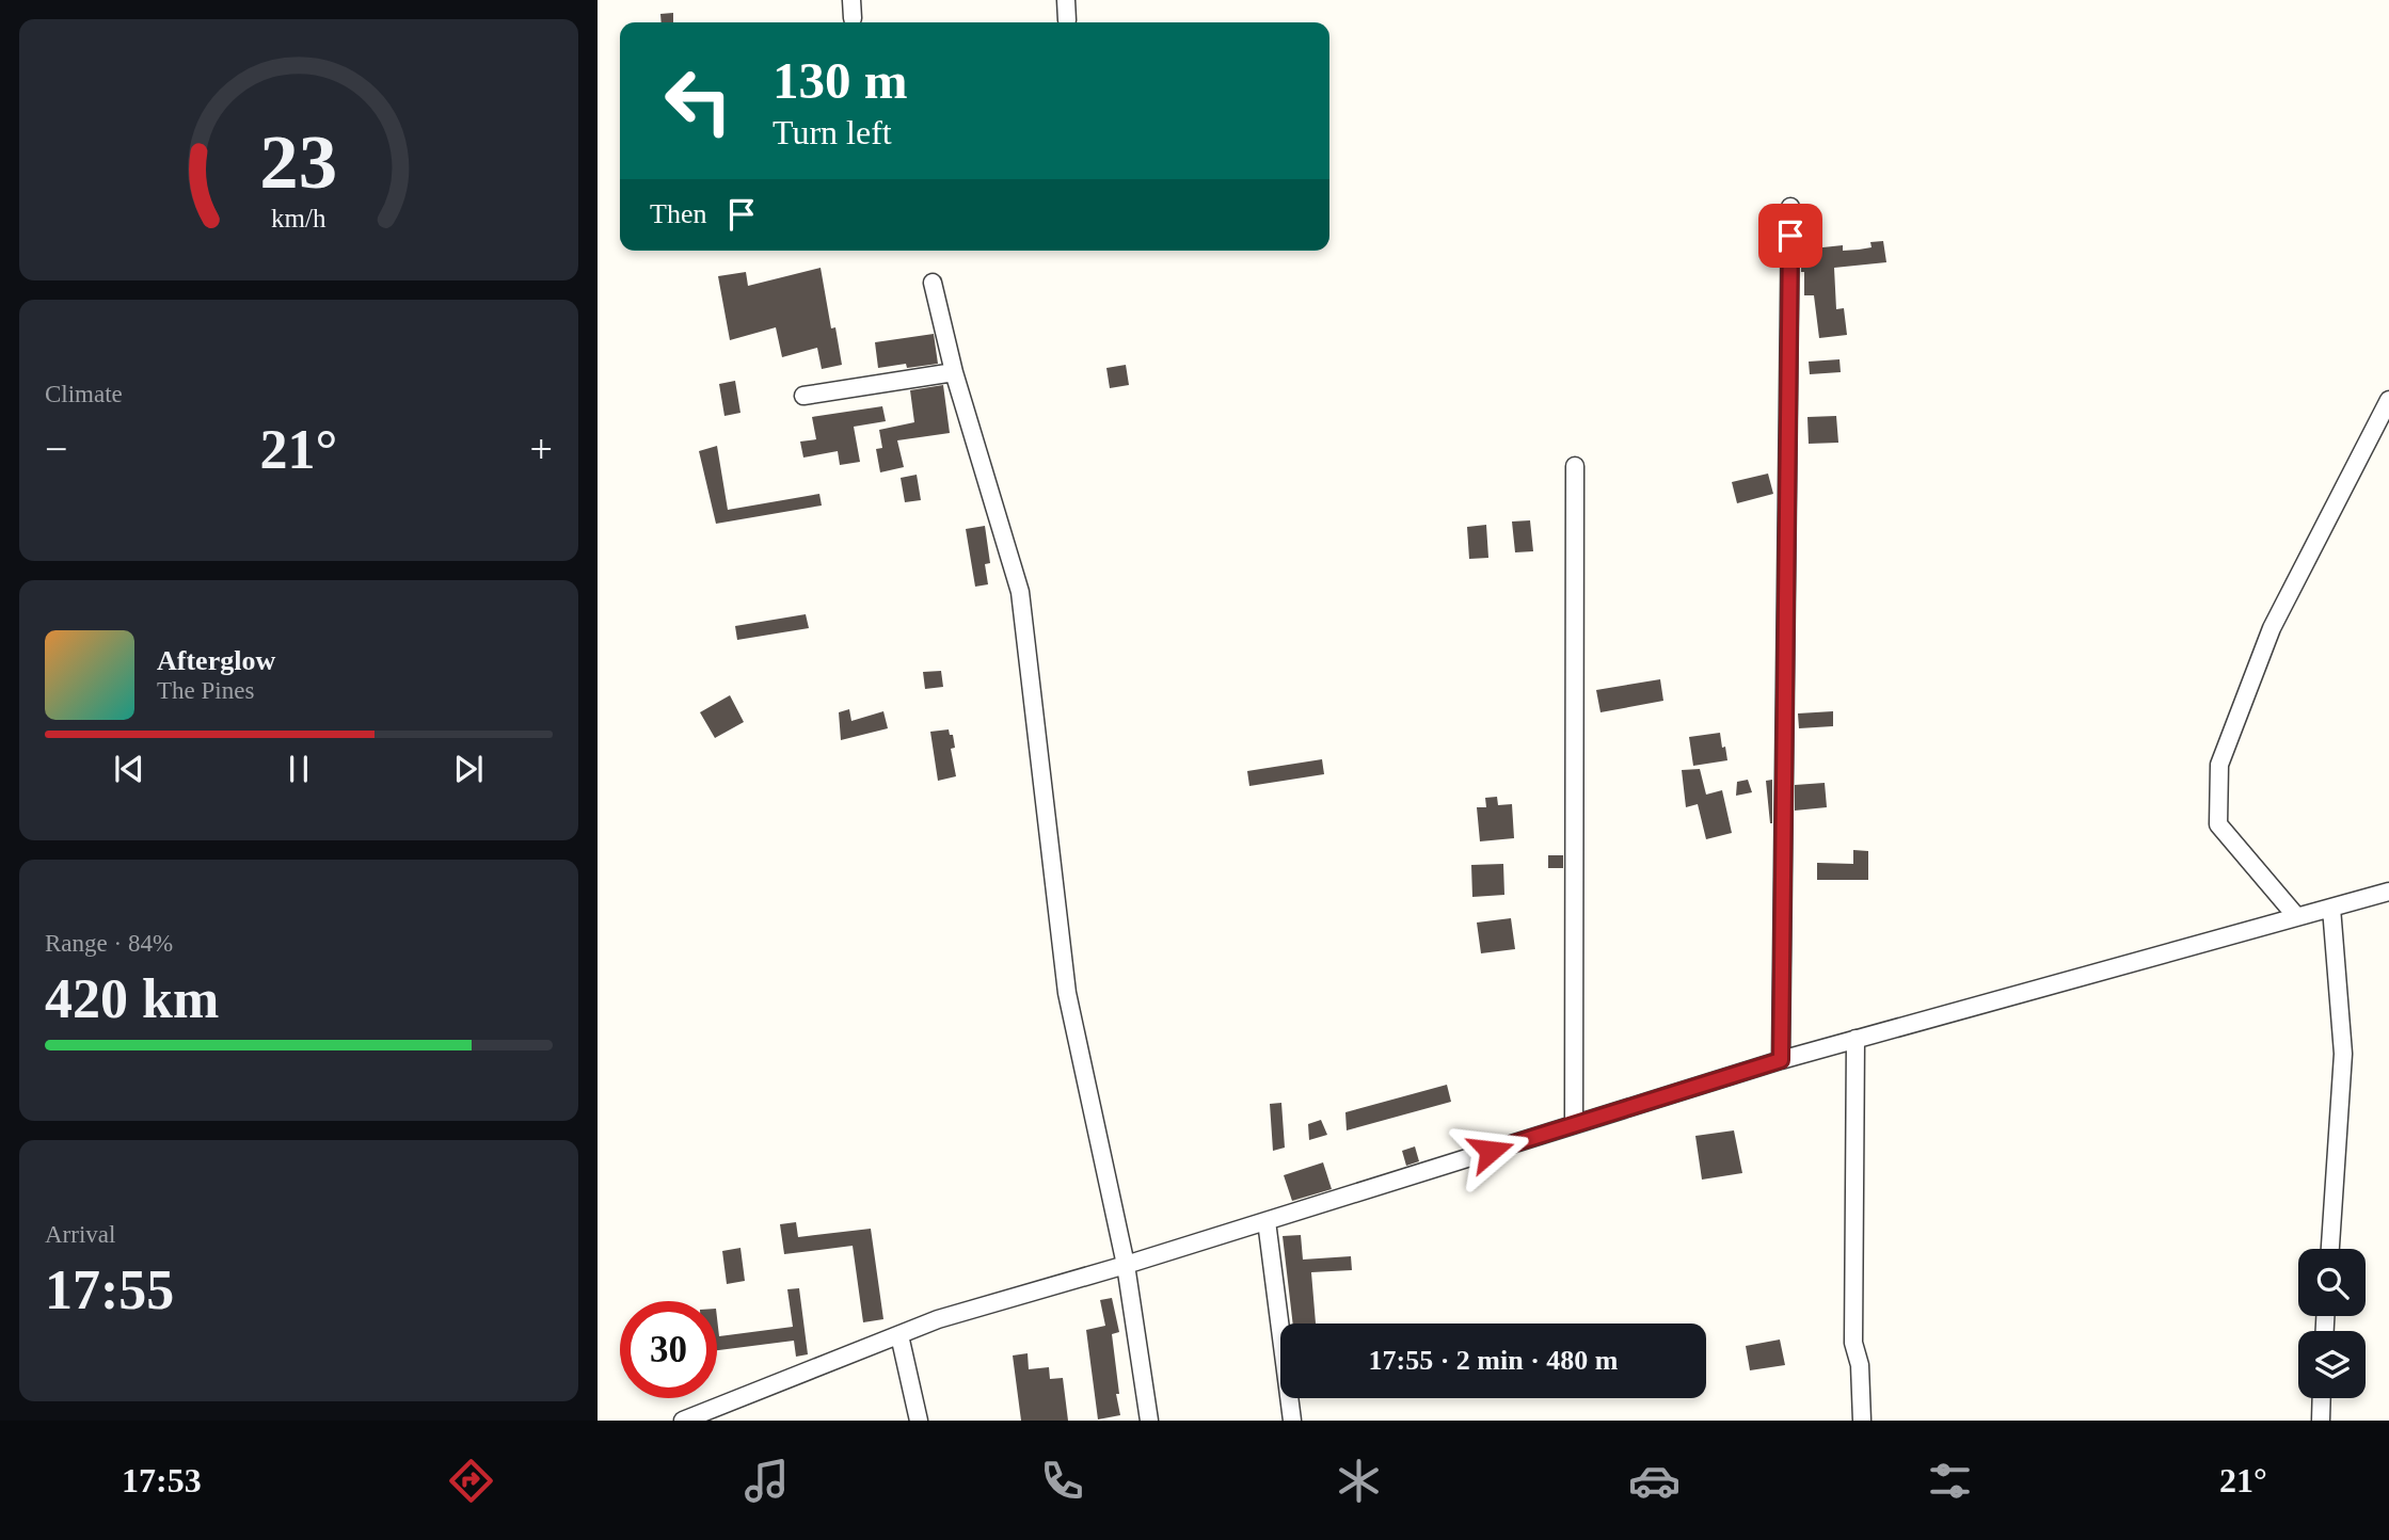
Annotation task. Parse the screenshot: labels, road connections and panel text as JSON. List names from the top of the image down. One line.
{"page":{"turn":["130 m","Turn left"],"then":"Then","tile":["Climate",["Range · 84%","420 km"],["Arrival","17:55"]],"heat":["−","21°","+"],"song":["Afterglow","The Pines"],"limit":"30","trip":"17:55 · 2 min · 480 m","tabs":["17:53","21°"],"gauge":["23","km/h"]}}
